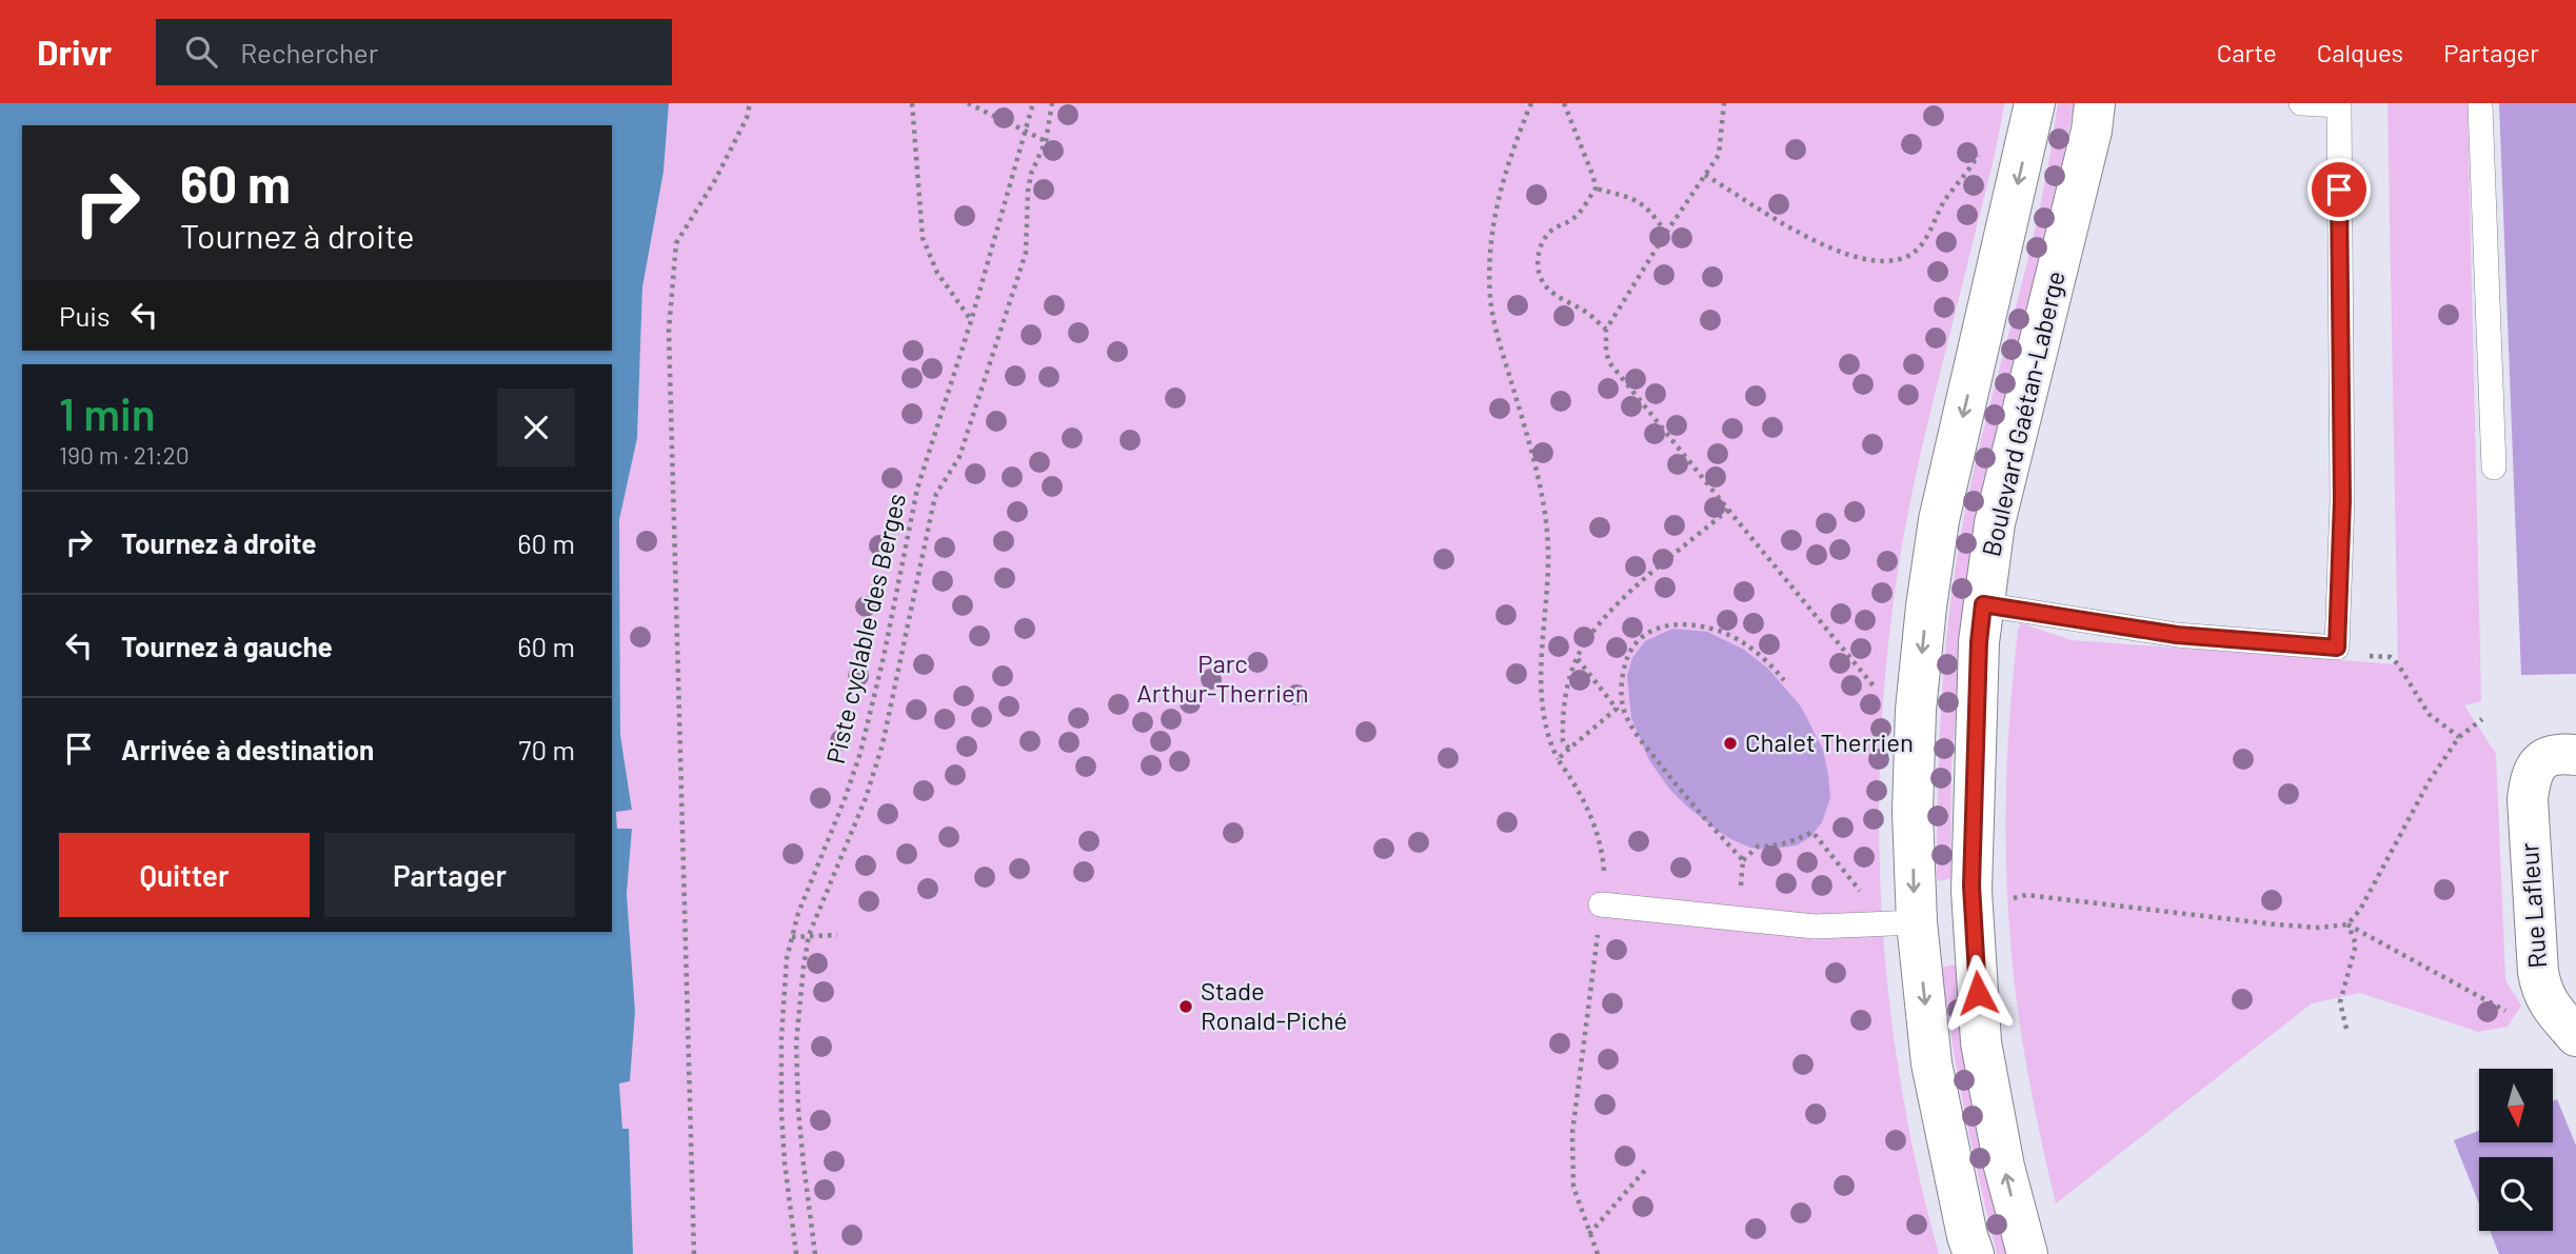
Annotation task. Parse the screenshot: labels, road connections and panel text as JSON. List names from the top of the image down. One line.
{"streets":{"main road":["Boulevard Gaétan-Laberge","Rue Lafleur"],"path":["Piste cyclable des Berges"]},"parks":["Parc Arthur-Therrien"],"places":["Chalet Therrien","Stade Ronald-Piché"],"north":"bottom","page":{"header":"Drivr","search":"Rechercher","nav":["Carte","Calques","Partager"],"turn":["60 m","Tournez à droite"],"then":"Puis","heading":["1 min","190 m · 21:20"],"list":[{"name":"Tournez à droite","value":"60 m"},{"name":"Tournez à gauche","value":"60 m"},{"name":"Arrivée à destination","value":"70 m"}],"buttons":["Quitter","Partager"]}}
